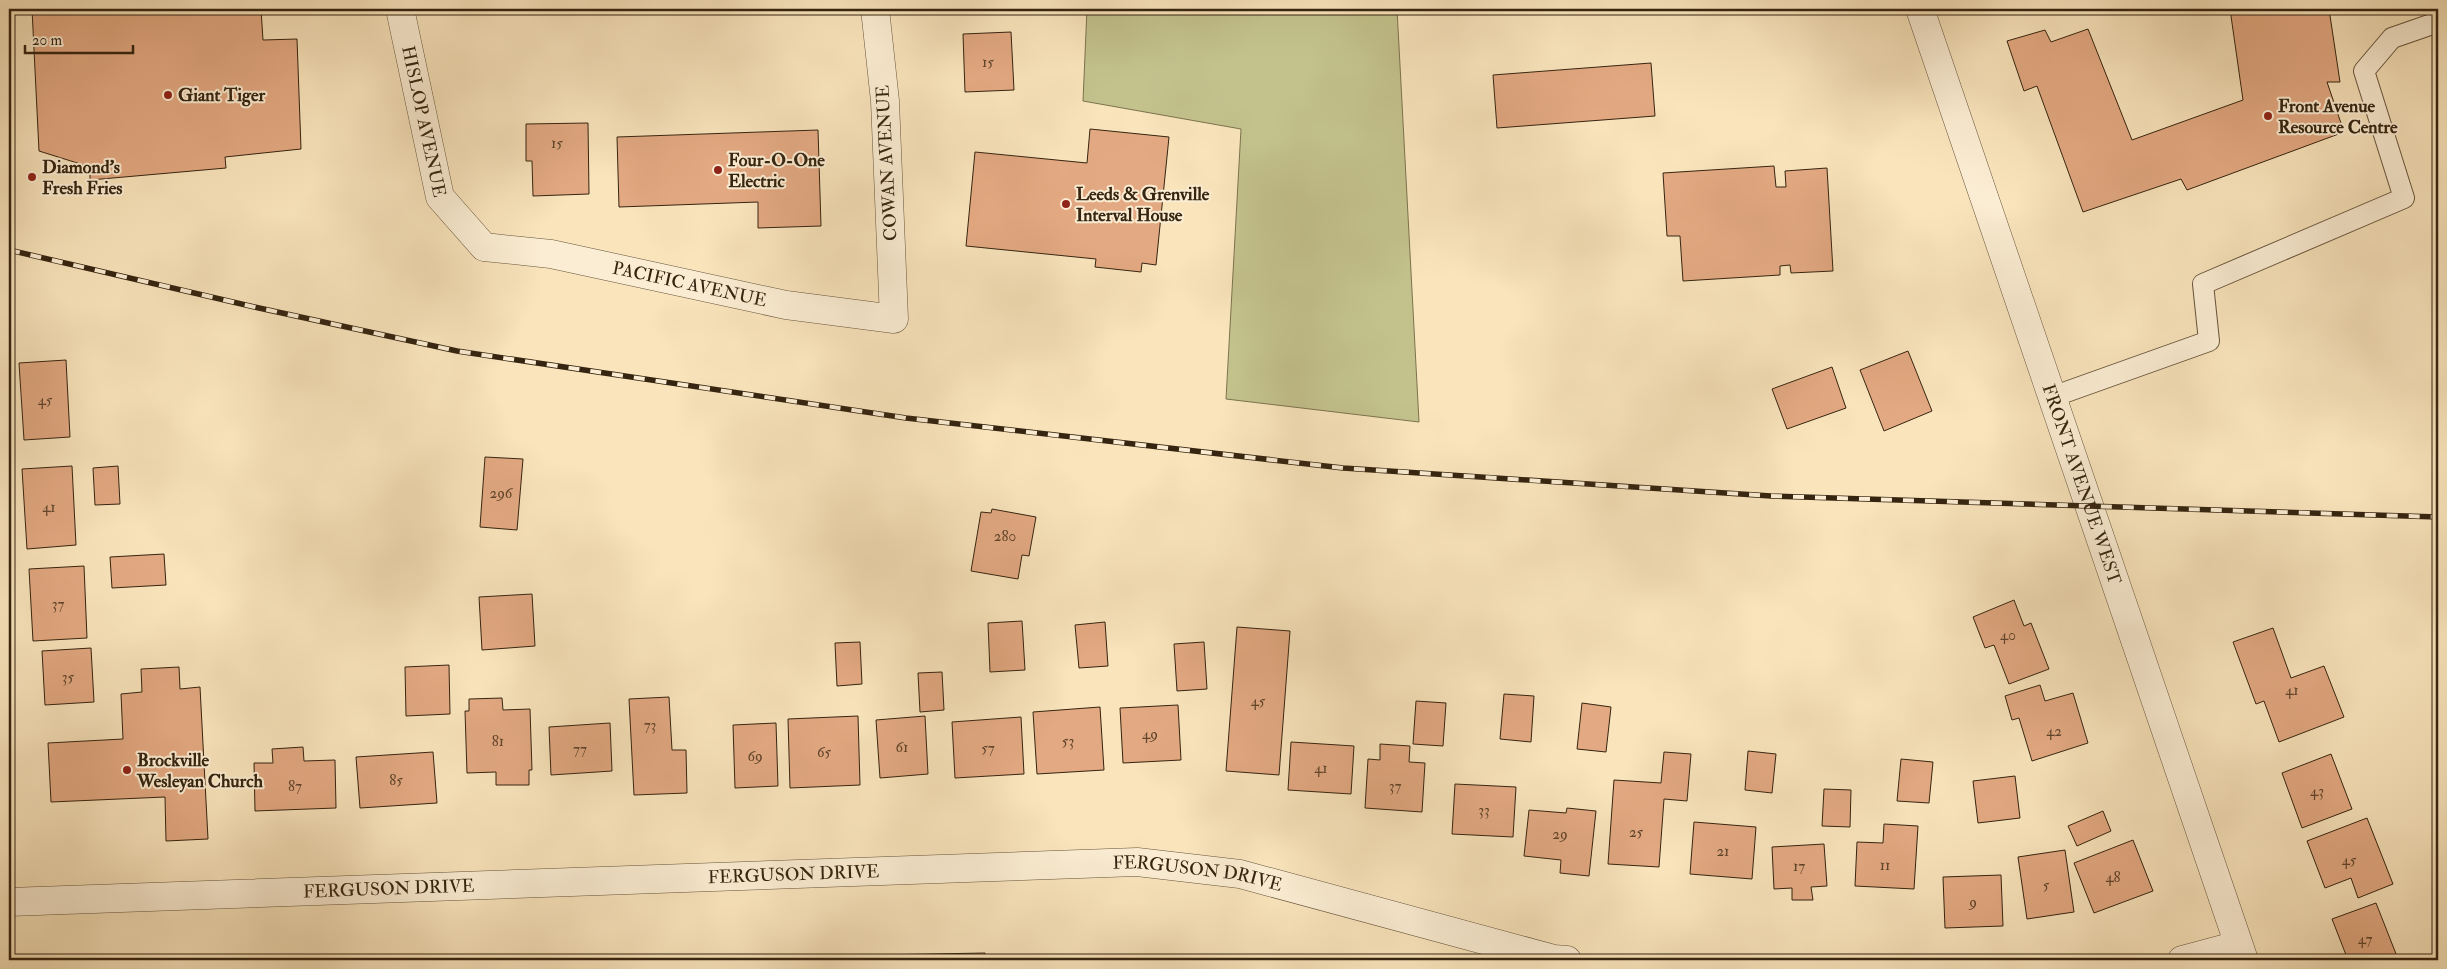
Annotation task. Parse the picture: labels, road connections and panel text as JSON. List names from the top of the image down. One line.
{"streets":{"street":["HISLOP AVENUE","COWAN AVENUE","PACIFIC AVENUE","FRONT AVENUE WEST","FERGUSON DRIVE"]},"crossings":[["HISLOP AVENUE","PACIFIC AVENUE"],["COWAN AVENUE","PACIFIC AVENUE"]],"places":["Giant Tiger","Front Avenue Resource Centre","Four-O-One Electric","Diamond's Fresh Fries","Leeds & Grenville Interval House","Brockville Wesleyan Church"],"house_numbers":["15","15","45","296","41","280","37","40","35","41","45","73","42","49","81","53","61","57","77","65","69","41","85","87","37","43","33","25","29","21","45","11","17","48","5","9","47"],"scale_bar":"20 m"}
